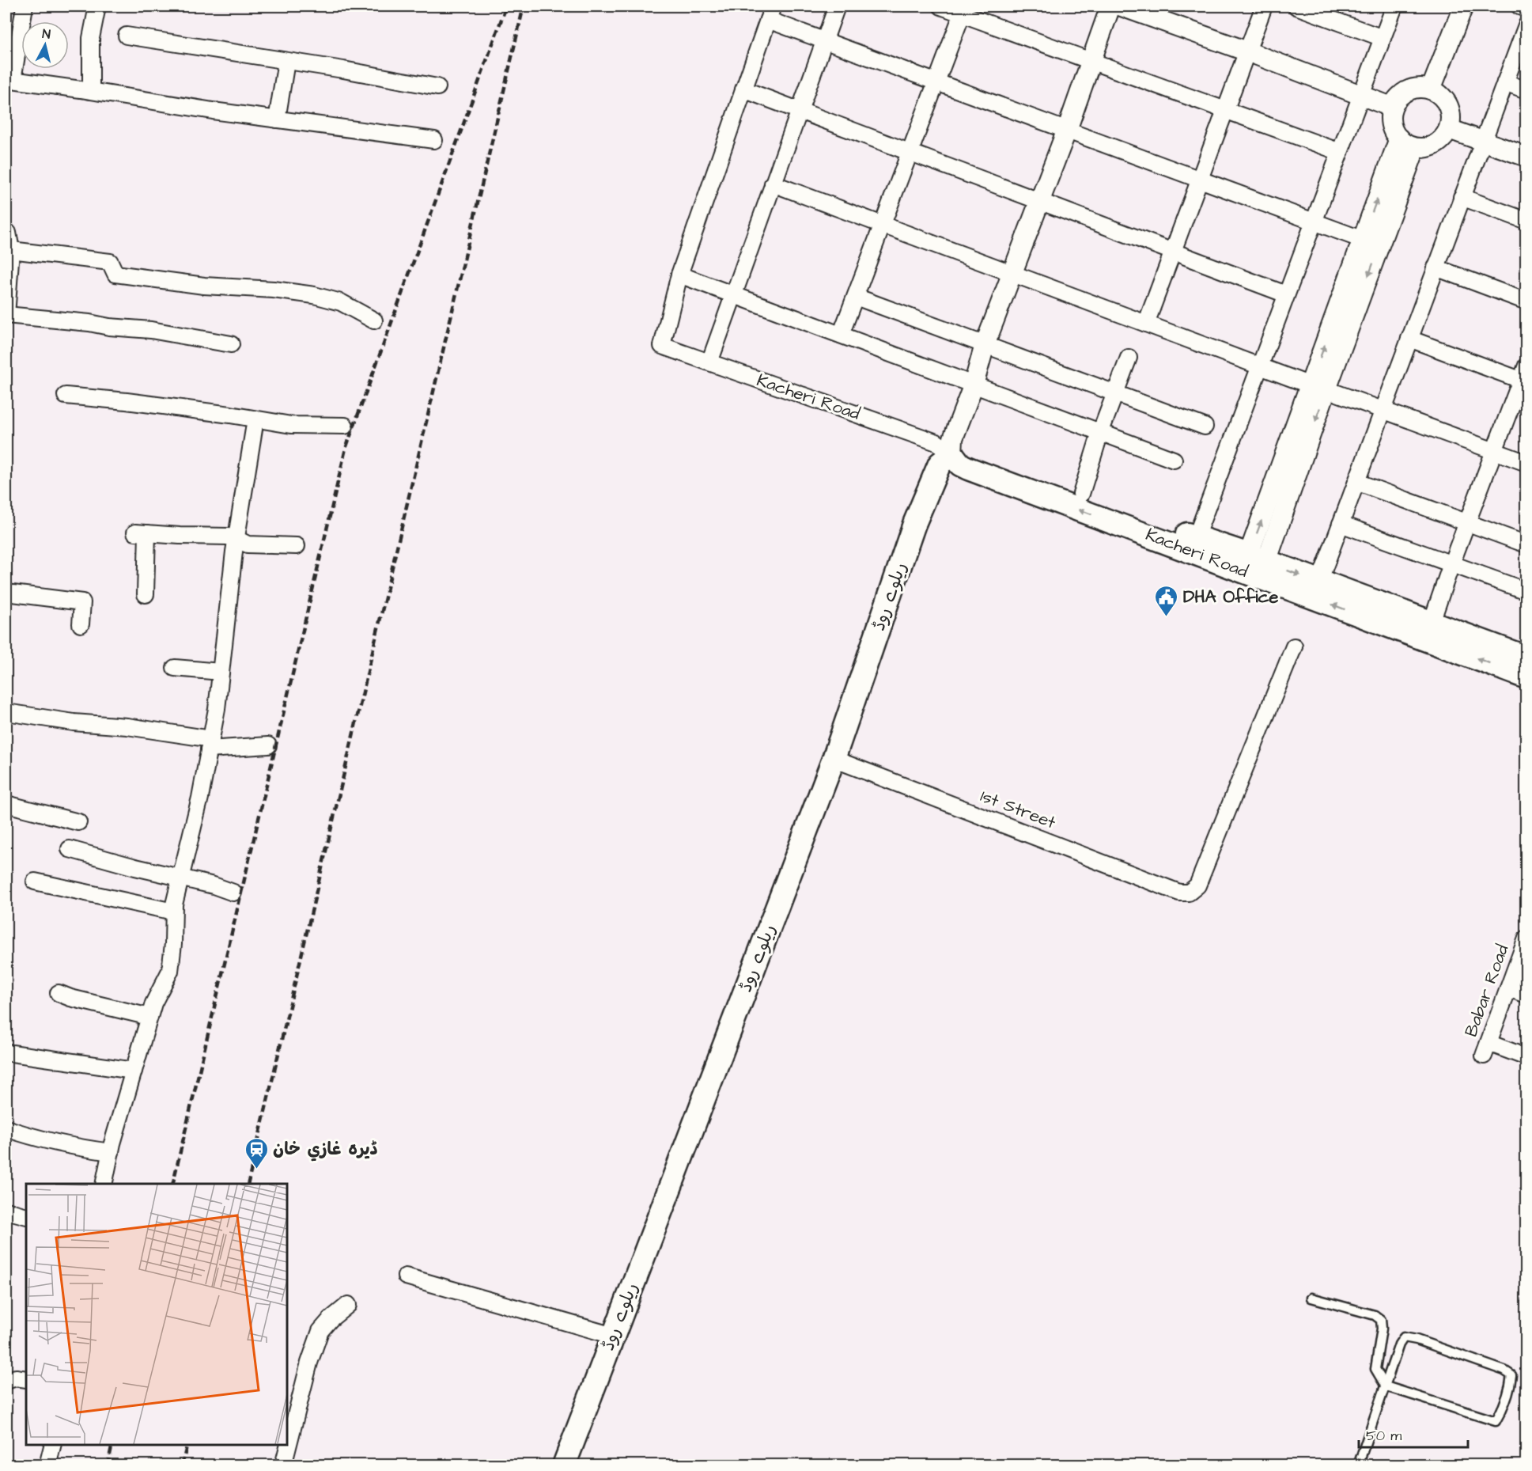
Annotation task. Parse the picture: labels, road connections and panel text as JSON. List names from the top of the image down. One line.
{"streets":{"main road":["Kacheri Road","ریلوے روڈ"],"street":["1st Street","Babar Road"]},"crossings":[["Kacheri Road","ریلوے روڈ"],["ریلوے روڈ","1st Street"]],"places":{"public building":["DHA Office"],"station":["ڈيره غازي خان"]},"scale_bar":"50 m","north":"top"}
